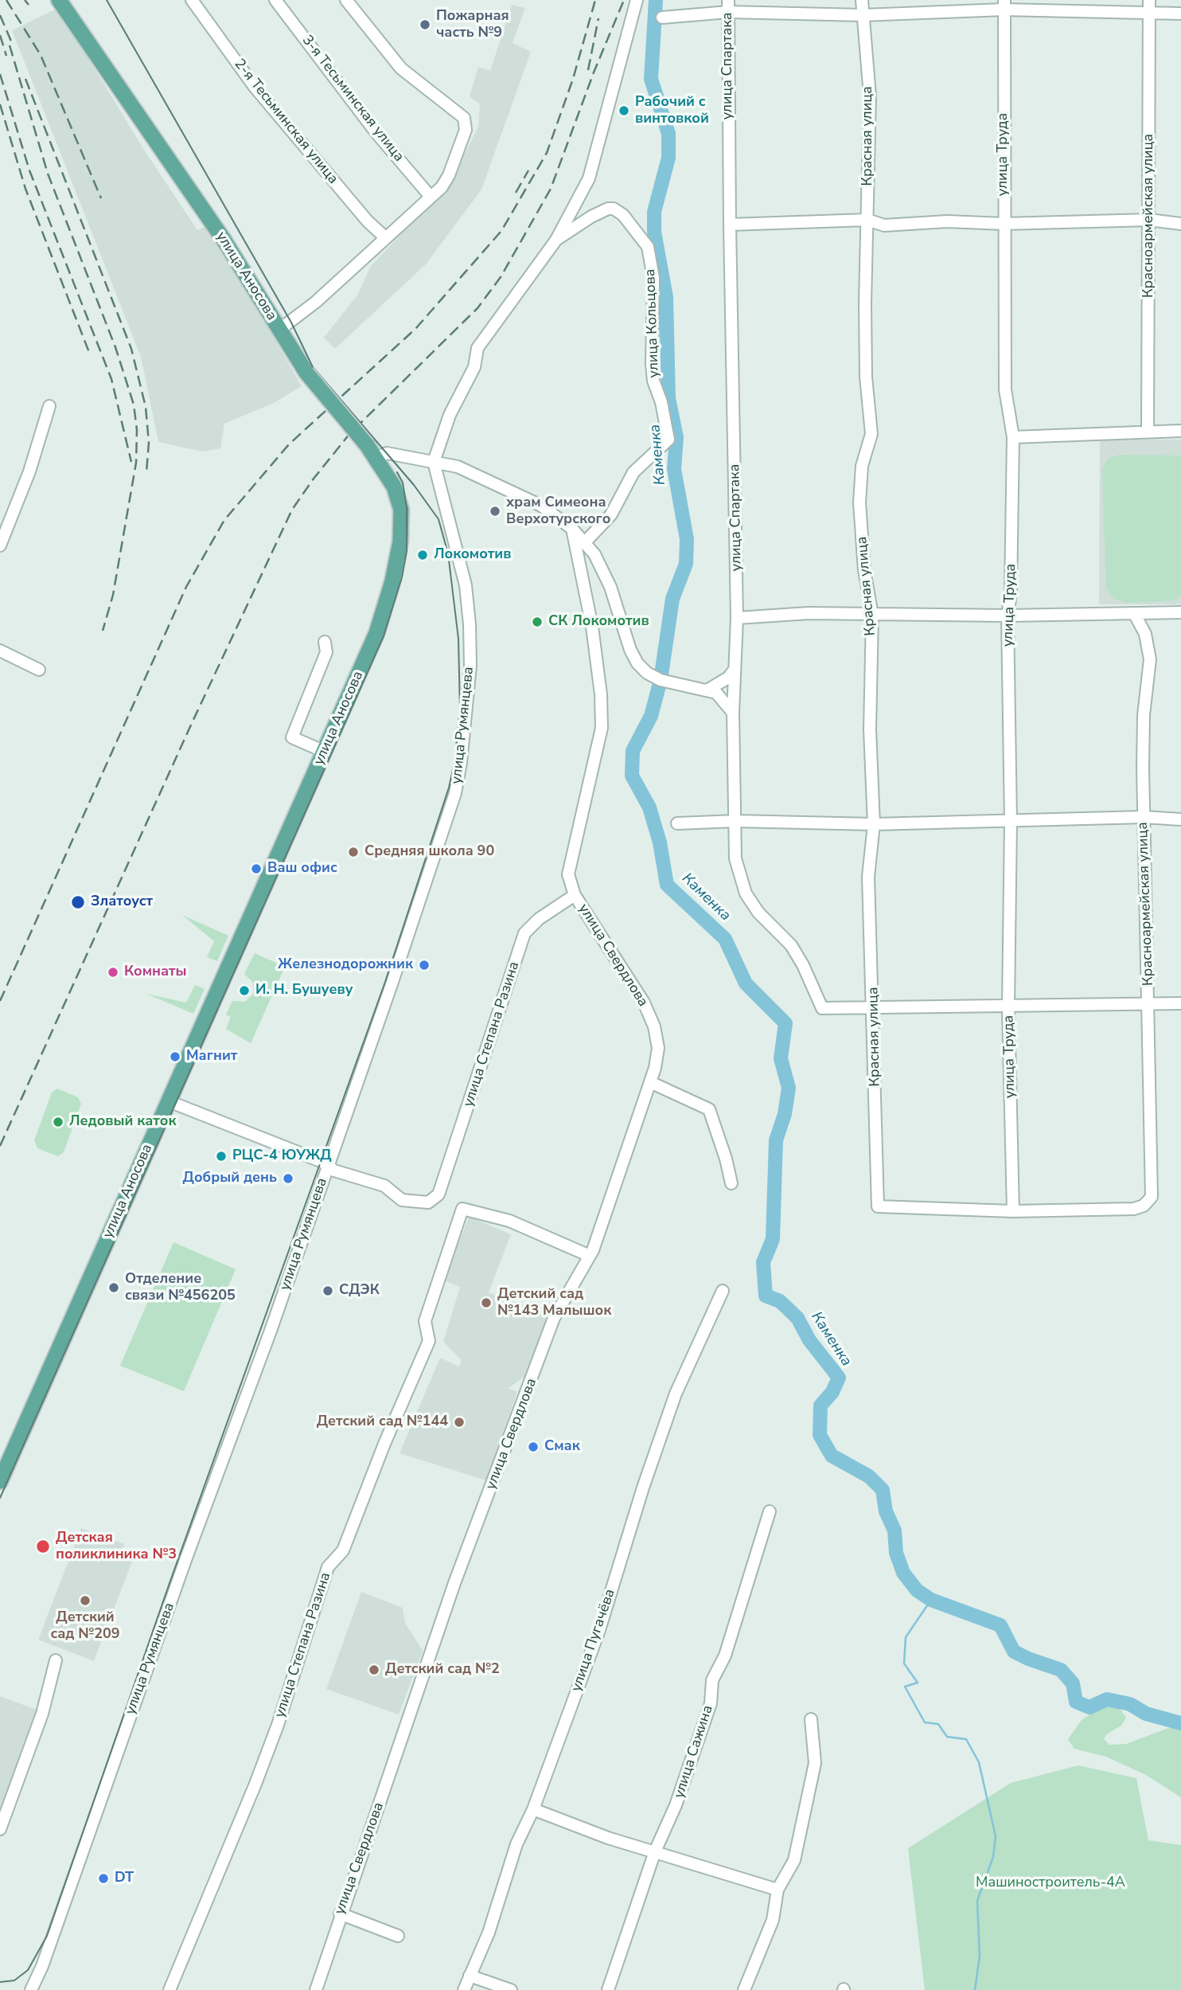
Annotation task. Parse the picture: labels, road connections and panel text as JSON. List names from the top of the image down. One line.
{"streets":{"main road":["улица Аносова"],"street":["улица Спартака","3-я Тесьминская улица","2-я Тесьминская улица","Красная улица","улица Труда","Красноармейская улица","улица Кольцова","улица Румянцева","улица Свердлова","улица Степана Разина","улица Пугачёва","улица Сажина"]},"crossings":[["улица Спартака","Красная улица"],["Красная улица","улица Труда"],["Красная улица","Красноармейская улица"],["улица Труда","Красноармейская улица"],["улица Кольцова","улица Румянцева"],["улица Румянцева","улица Степана Разина"],["улица Свердлова","улица Степана Разина"]],"water":["Каменка"],"parks":["Машиностроитель-4А"],"places":["Пожарная часть №9","Рабочий с винтовкой","храм Симеона Верхотурского","Локомотив","СК Локомотив","Средняя школа 90","Ваш офис","Златоуст","Железнодорожник","Комнаты","И. Н. Бушуеву","Магнит","Ледовый каток","РЦС-4 ЮУЖД","Добрый день","Отделение связи №456205","СДЭК","Детский сад №143 Малышок","Детский сад №144","Смак","Детская поликлиника №3","Детский сад №209","Детский сад №2","DT"]}
